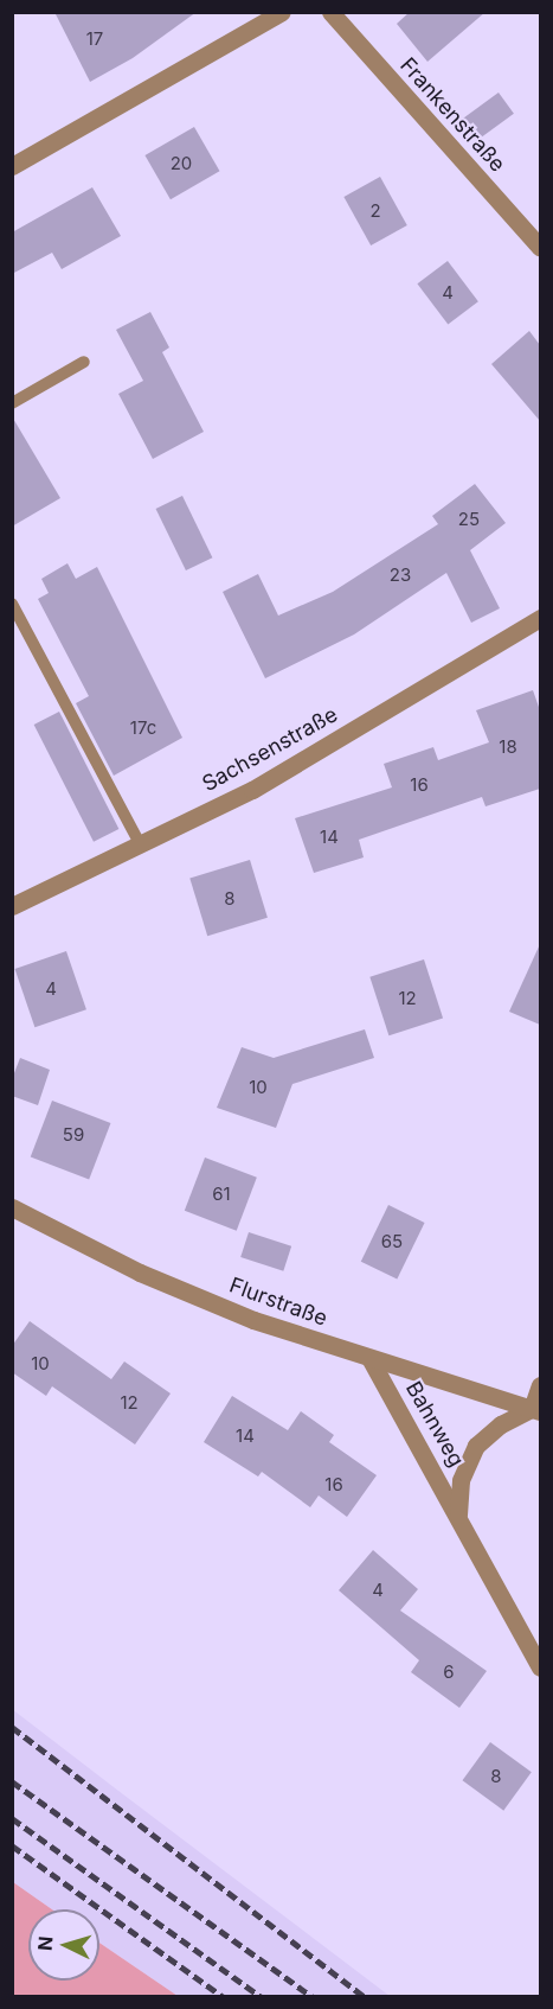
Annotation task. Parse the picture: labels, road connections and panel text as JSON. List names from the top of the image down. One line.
{"streets":{"street":["Frankenstraße","Sachsenstraße","Flurstraße","Bahnweg"]},"crossings":[["Flurstraße","Bahnweg"]],"house_numbers":["17","20","2","4","25","23","17c","18","16","14","8","4","12","10","59","61","65","10","12","14","16","4","6","8"],"north":"left"}
